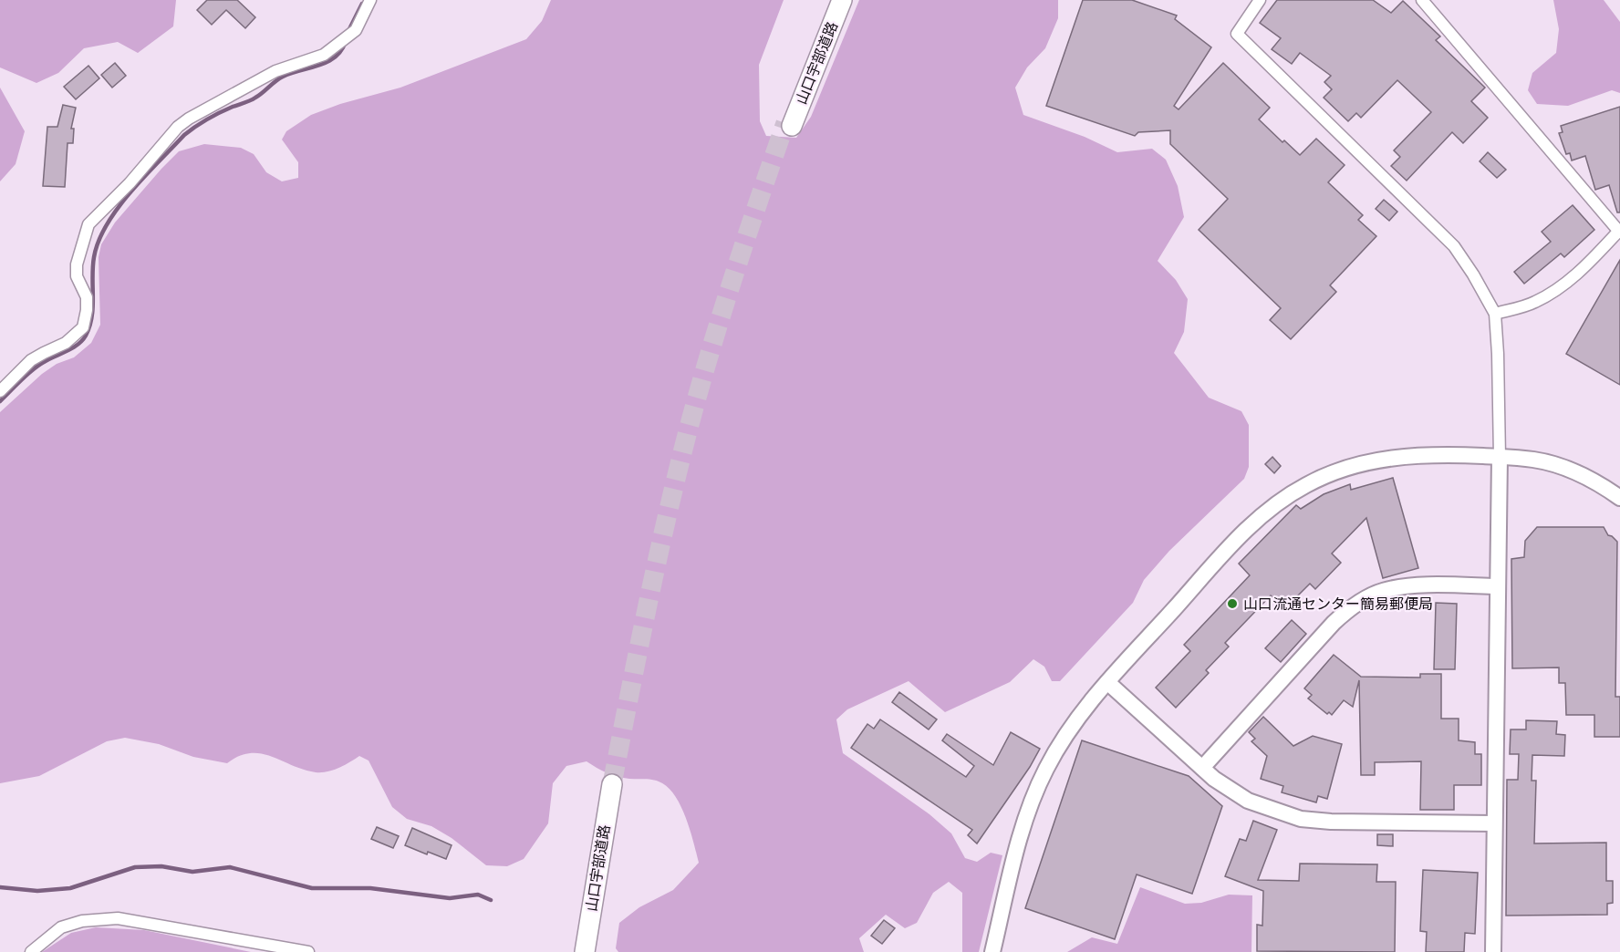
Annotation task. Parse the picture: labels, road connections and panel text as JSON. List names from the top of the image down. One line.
{"streets":{"highway":["山口宇部道路"]},"places":["山口流通センター簡易郵便局"]}
